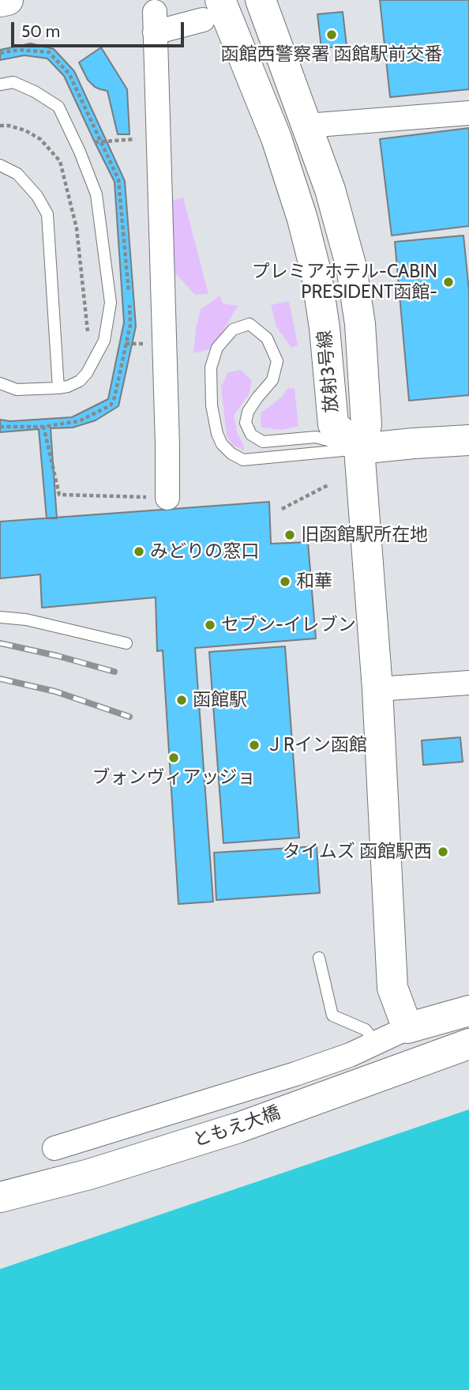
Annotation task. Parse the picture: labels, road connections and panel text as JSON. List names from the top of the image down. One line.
{"streets":{"main road":["放射3号線","ともえ大橋"]},"places":["函館西警察署 函館駅前交番","プレミアホテル-CABIN PRESIDENT函館-","旧函館駅所在地","みどりの窓口","和華","セブン-イレブン","函館駅","ＪRイン函館","ブォンヴィアッジョ","タイムズ 函館駅西"],"scale_bar":"50 m"}
